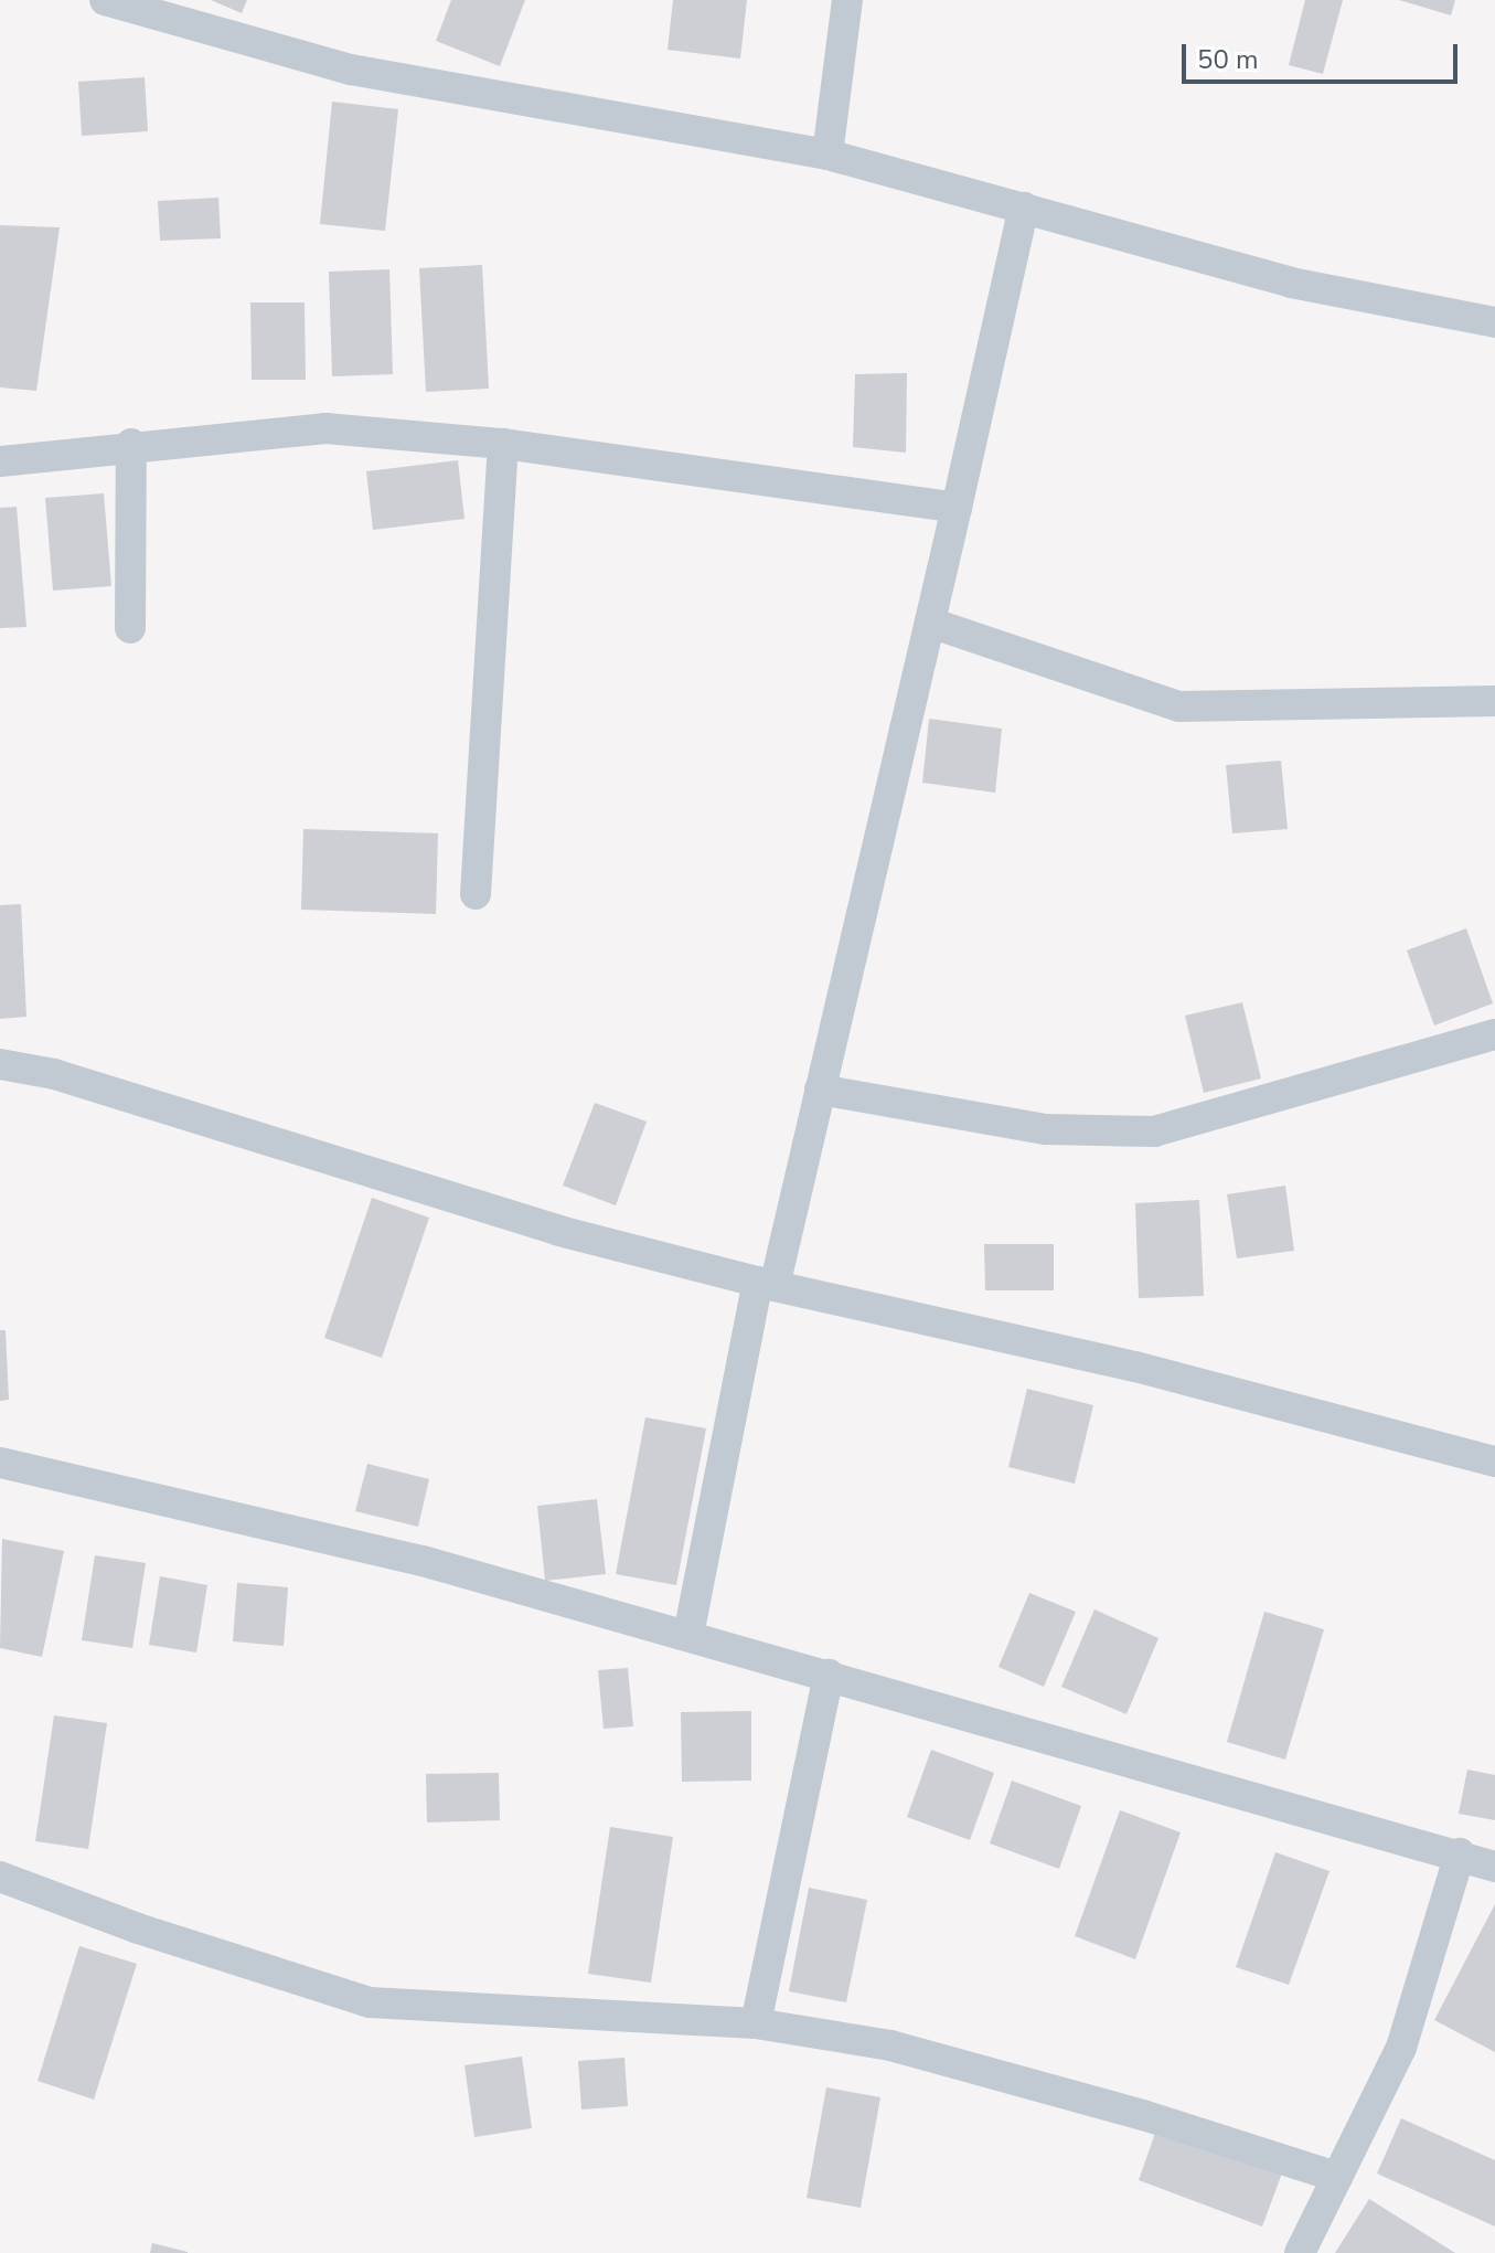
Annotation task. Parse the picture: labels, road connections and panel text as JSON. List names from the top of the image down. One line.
{"scale_bar":"50 m"}
